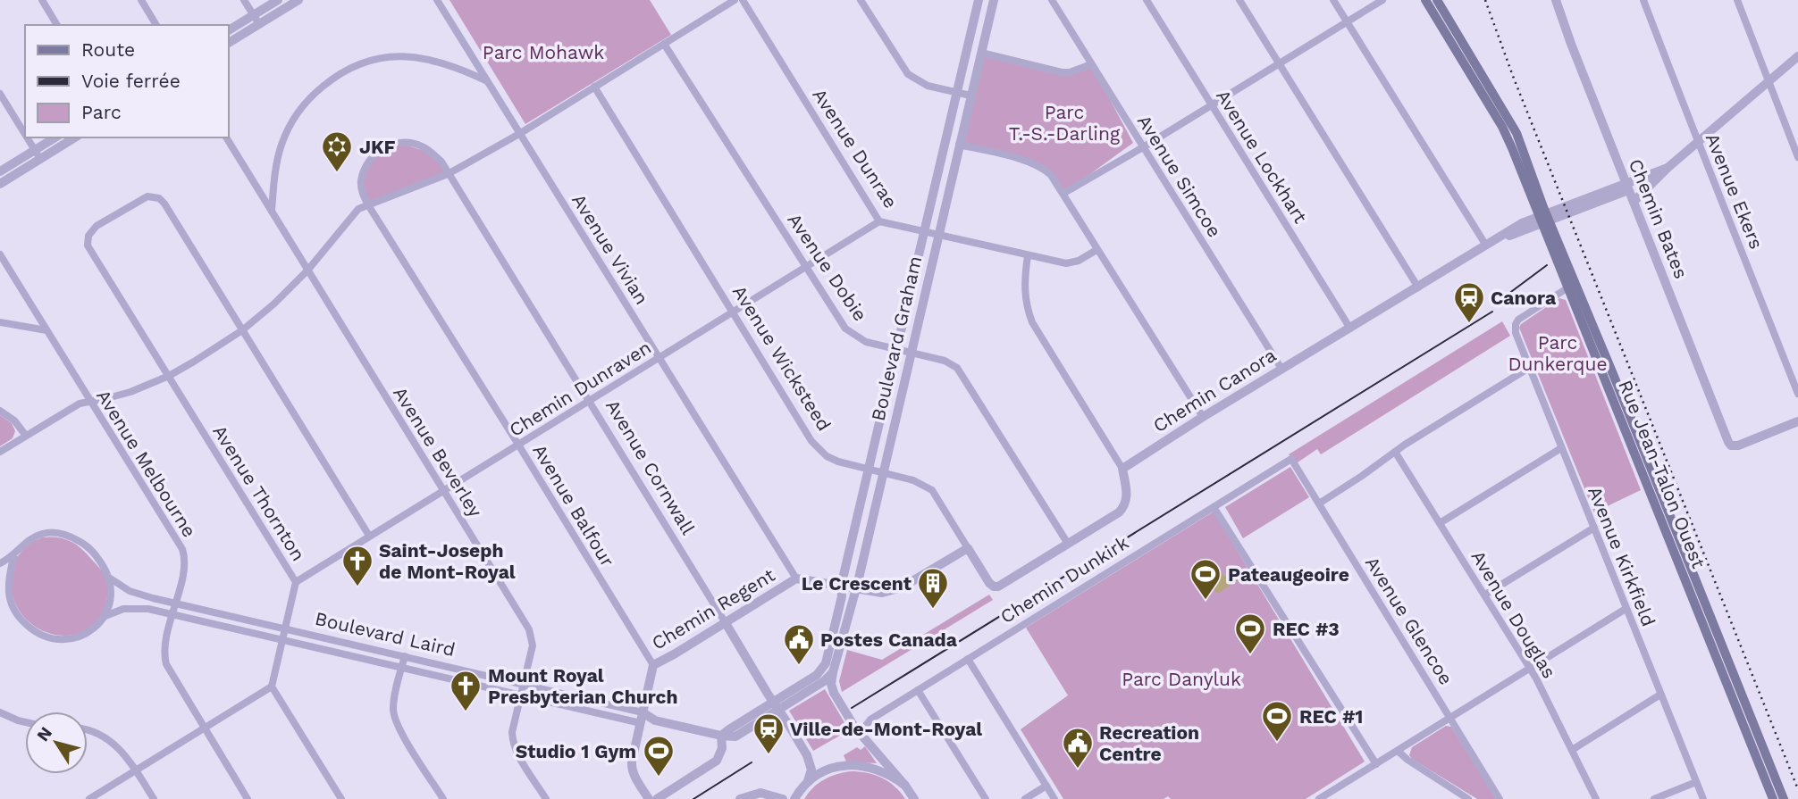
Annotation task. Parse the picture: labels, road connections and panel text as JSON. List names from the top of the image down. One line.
{"streets":{"main road":["Rue Jean-Talon Ouest"],"street":["Avenue Dunrae","Avenue Lockhart","Avenue Simcoe","Avenue Ekers","Chemin Bates","Avenue Vivian","Avenue Dobie","Boulevard Graham","Avenue Wicksteed","Chemin Dunraven","Chemin Canora","Avenue Beverley","Avenue Melbourne","Avenue Cornwall","Avenue Thornton","Avenue Balfour","Avenue Kirkfield","Chemin Dunkirk","Chemin Regent","Avenue Douglas","Avenue Glencoe","Boulevard Laird"]},"crossings":[["Avenue Dunrae","Boulevard Graham"],["Avenue Dunrae","Chemin Dunraven"],["Avenue Lockhart","Chemin Canora"],["Avenue Simcoe","Chemin Canora"],["Chemin Bates","Chemin Canora"],["Avenue Vivian","Chemin Dunraven"],["Avenue Vivian","Chemin Regent"],["Avenue Dobie","Boulevard Graham"],["Avenue Dobie","Avenue Wicksteed"],["Avenue Dobie","Chemin Dunraven"],["Boulevard Graham","Avenue Wicksteed"],["Boulevard Graham","Chemin Regent"],["Avenue Wicksteed","Chemin Dunraven"],["Avenue Wicksteed","Chemin Regent"],["Chemin Dunraven","Avenue Beverley"],["Chemin Dunraven","Avenue Cornwall"],["Chemin Dunraven","Avenue Thornton"],["Chemin Dunraven","Avenue Balfour"],["Chemin Canora","Rue Jean-Talon Ouest"],["Avenue Beverley","Boulevard Laird"],["Avenue Melbourne","Boulevard Laird"],["Avenue Cornwall","Avenue Balfour"],["Avenue Cornwall","Chemin Regent"],["Rue Jean-Talon Ouest","Avenue Kirkfield"],["Avenue Thornton","Boulevard Laird"],["Avenue Balfour","Chemin Regent"],["Chemin Dunkirk","Avenue Glencoe"],["Chemin Regent","Boulevard Laird"]],"parks":["Parc Mohawk","Parc T.-S.-Darling","Parc Dunkerque","Parc Danyluk"],"places":{"synagogue":["JKF"],"station":["Canora","Ville-de-Mont-Royal"],"church":["Saint-Joseph de Mont-Royal","Mount Royal Presbyterian Church"],"sports":["Pateaugeoire","REC #3","REC #1","Studio 1 Gym"],"building":["Le Crescent"],"public building":["Postes Canada","Recreation Centre"]},"legend":["Route","Voie ferrée","Parc"],"north":"top left"}
